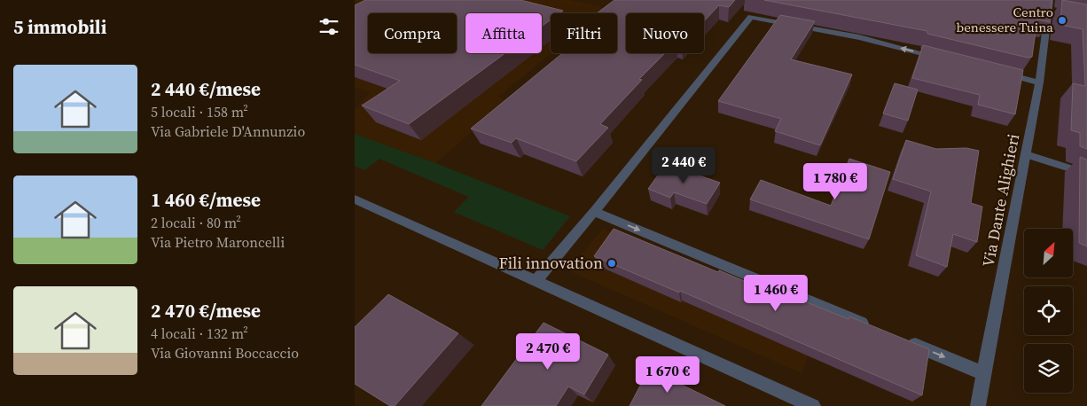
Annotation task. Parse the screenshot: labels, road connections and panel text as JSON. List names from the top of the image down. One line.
{"streets":{"street":["Via Dante Alighieri"]},"places":["Centro benessere Tuina","Fili innovation"],"north":"top right","page":{"heading":"5 immobili","chip":["Compra","Affitta","Filtri","Nuovo"],"list":[{"name":"2 440 €/mese","note":"5 locali · 158 m² · Via Gabriele D'Annunzio"},{"name":"1 460 €/mese","note":"2 locali · 80 m² · Via Pietro Maroncelli"},{"name":"2 470 €/mese","note":"4 locali · 132 m² · Via Giovanni Boccaccio"}],"price":["2 440 €","1 780 €","1 460 €","2 470 €","1 670 €"]}}
